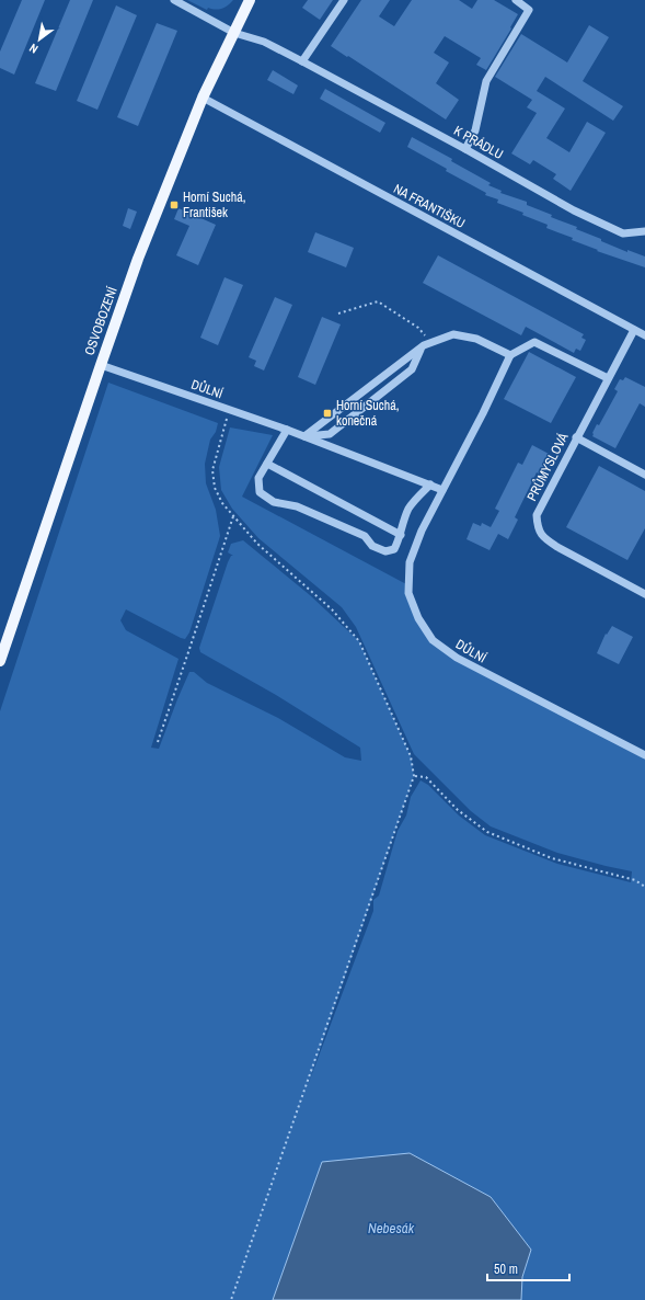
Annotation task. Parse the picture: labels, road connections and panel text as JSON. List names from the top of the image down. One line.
{"streets":{"main road":["OSVOBOZENÍ"],"street":["K PRÁDLU","NA FRANTIŠKU","DŮLNÍ","PRŮMYSLOVÁ"]},"crossings":[["K PRÁDLU","OSVOBOZENÍ"],["NA FRANTIŠKU","OSVOBOZENÍ"],["NA FRANTIŠKU","PRŮMYSLOVÁ"],["OSVOBOZENÍ","DŮLNÍ"]],"water":["Nebesák"],"places":{"transit":["Horní Suchá, František","Horní Suchá, konečná"]},"scale_bar":"50 m","north":"bottom left"}
